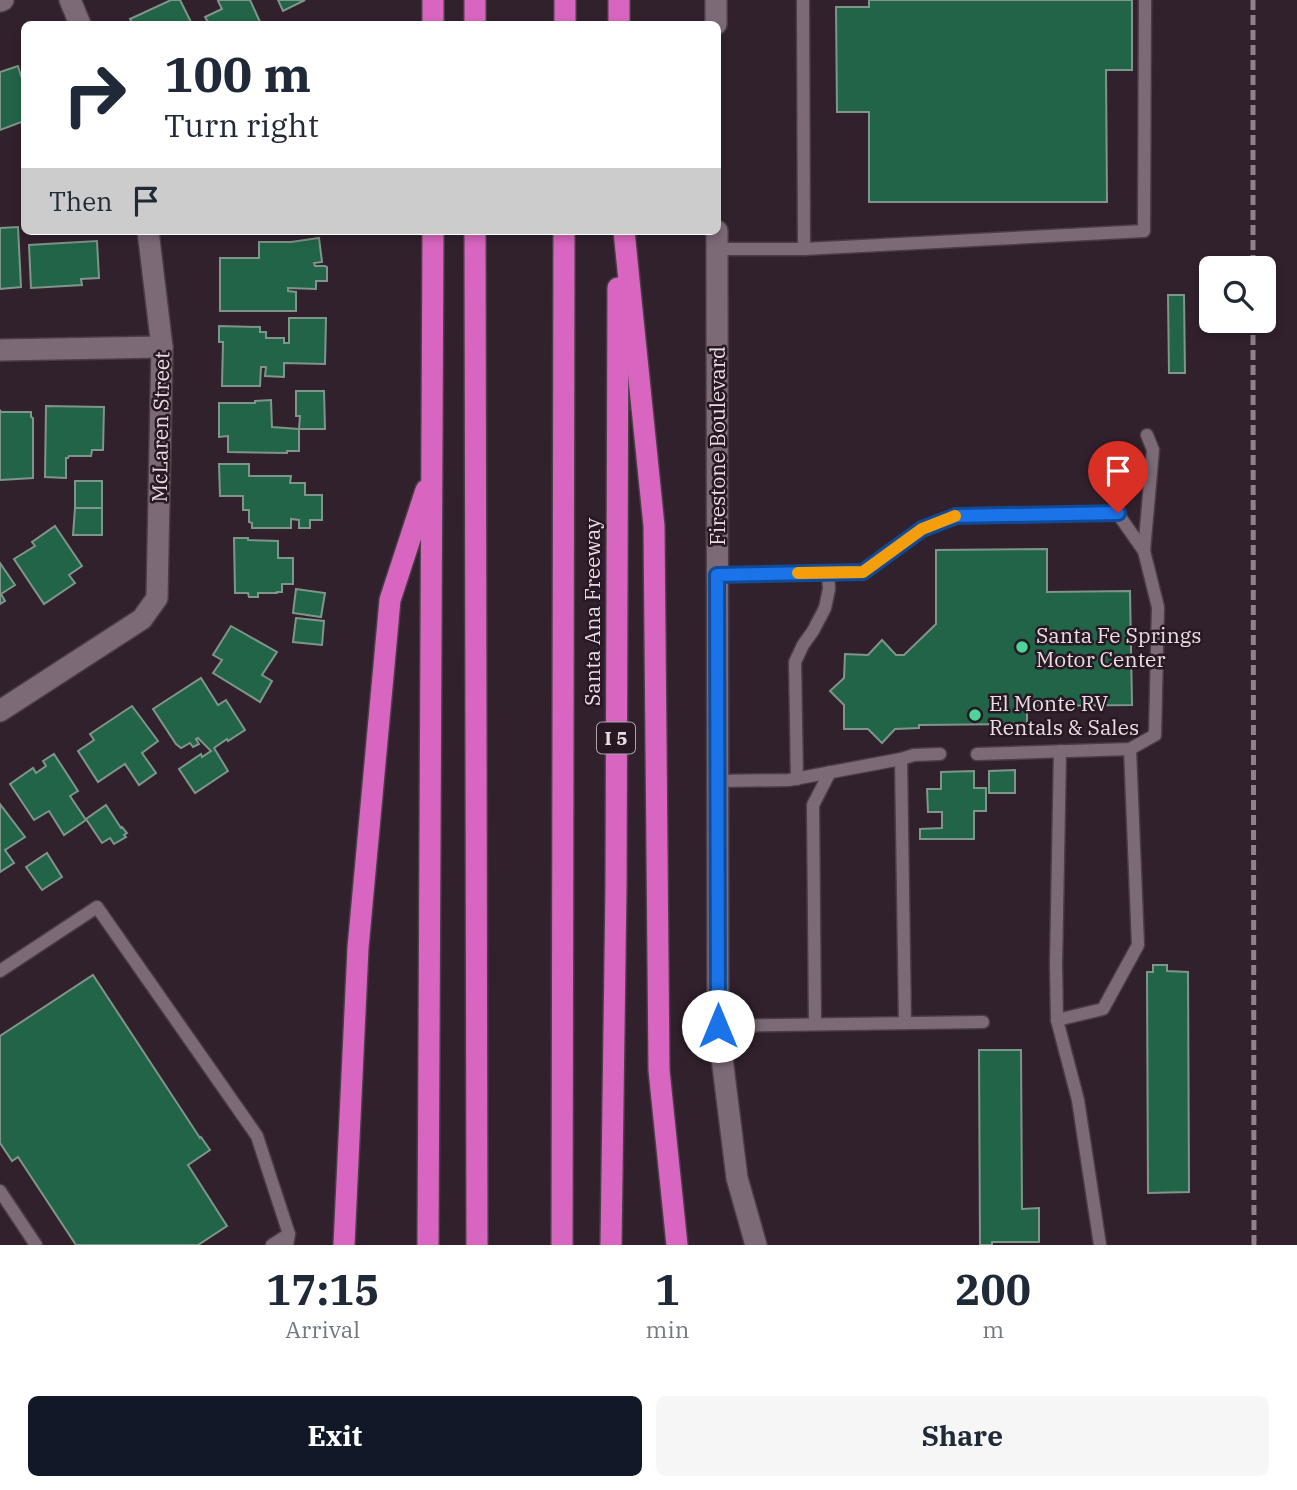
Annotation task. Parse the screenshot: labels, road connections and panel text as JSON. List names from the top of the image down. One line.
{"streets":{"highway":["Santa Ana Freeway","I 5"],"street":["McLaren Street","Firestone Boulevard"]},"places":["Santa Fe Springs Motor Center","El Monte RV Rentals & Sales"],"page":{"turn":["100 m","Turn right"],"then":"Then","eta":["17:15","Arrival","1","min","200","m"],"buttons":["Exit","Share"]}}
